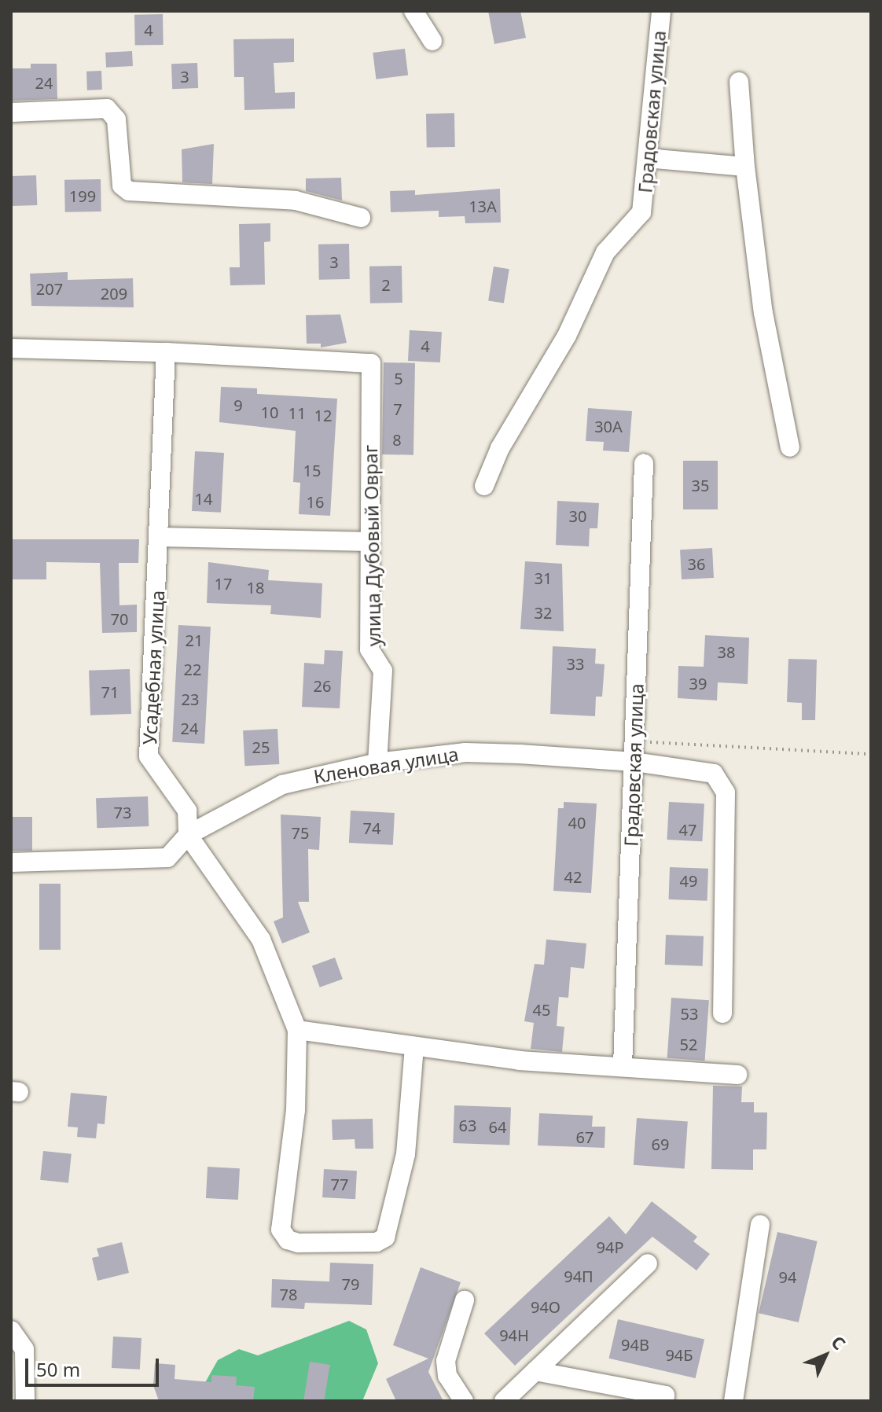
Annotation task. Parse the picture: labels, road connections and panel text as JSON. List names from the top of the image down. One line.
{"streets":{"street":["Градовская улица","улица Дубовый Овраг","Усадебная улица","Кленовая улица"]},"crossings":[["Градовская улица","Кленовая улица"],["улица Дубовый Овраг","Усадебная улица"],["улица Дубовый Овраг","Кленовая улица"],["Усадебная улица","Кленовая улица"]],"house_numbers":["4","3","24","199","13А","3","2","207","209","4","5","9","7","10","11","12","30А","8","15","35","14","16","30","36","31","17","18","32","70","21","38","33","22","39","26","71","23","24","25","73","40","74","47","75","42","49","45","53","52","63","64","67","69","77","94Р","94П","94","79","78","94О","94Н","94В","94Б"],"scale_bar":"50 m","north":"top right"}
